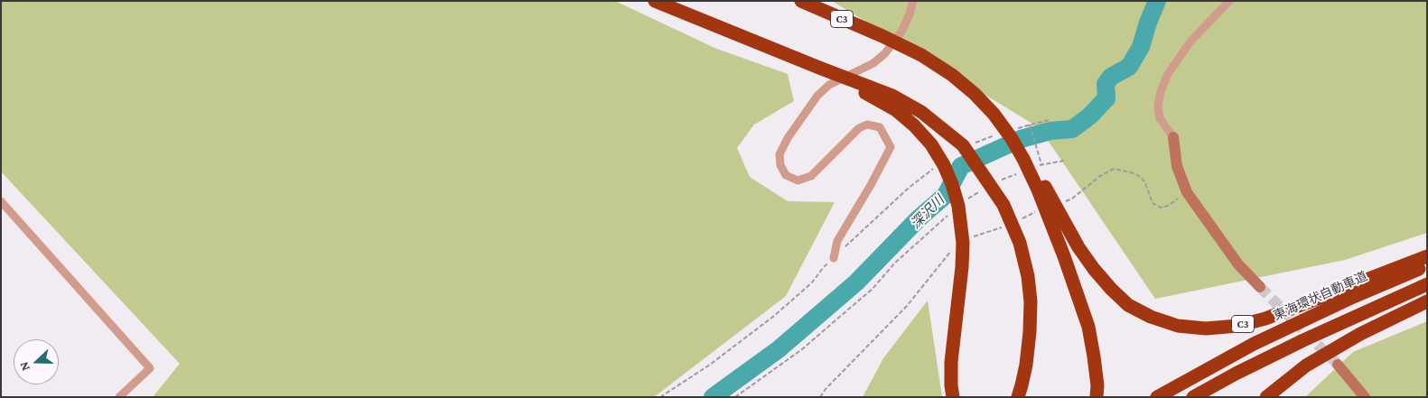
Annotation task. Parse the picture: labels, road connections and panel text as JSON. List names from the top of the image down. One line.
{"streets":{"highway":["C3","東海環状自動車道"]},"water":["深沢川"],"north":"left"}
